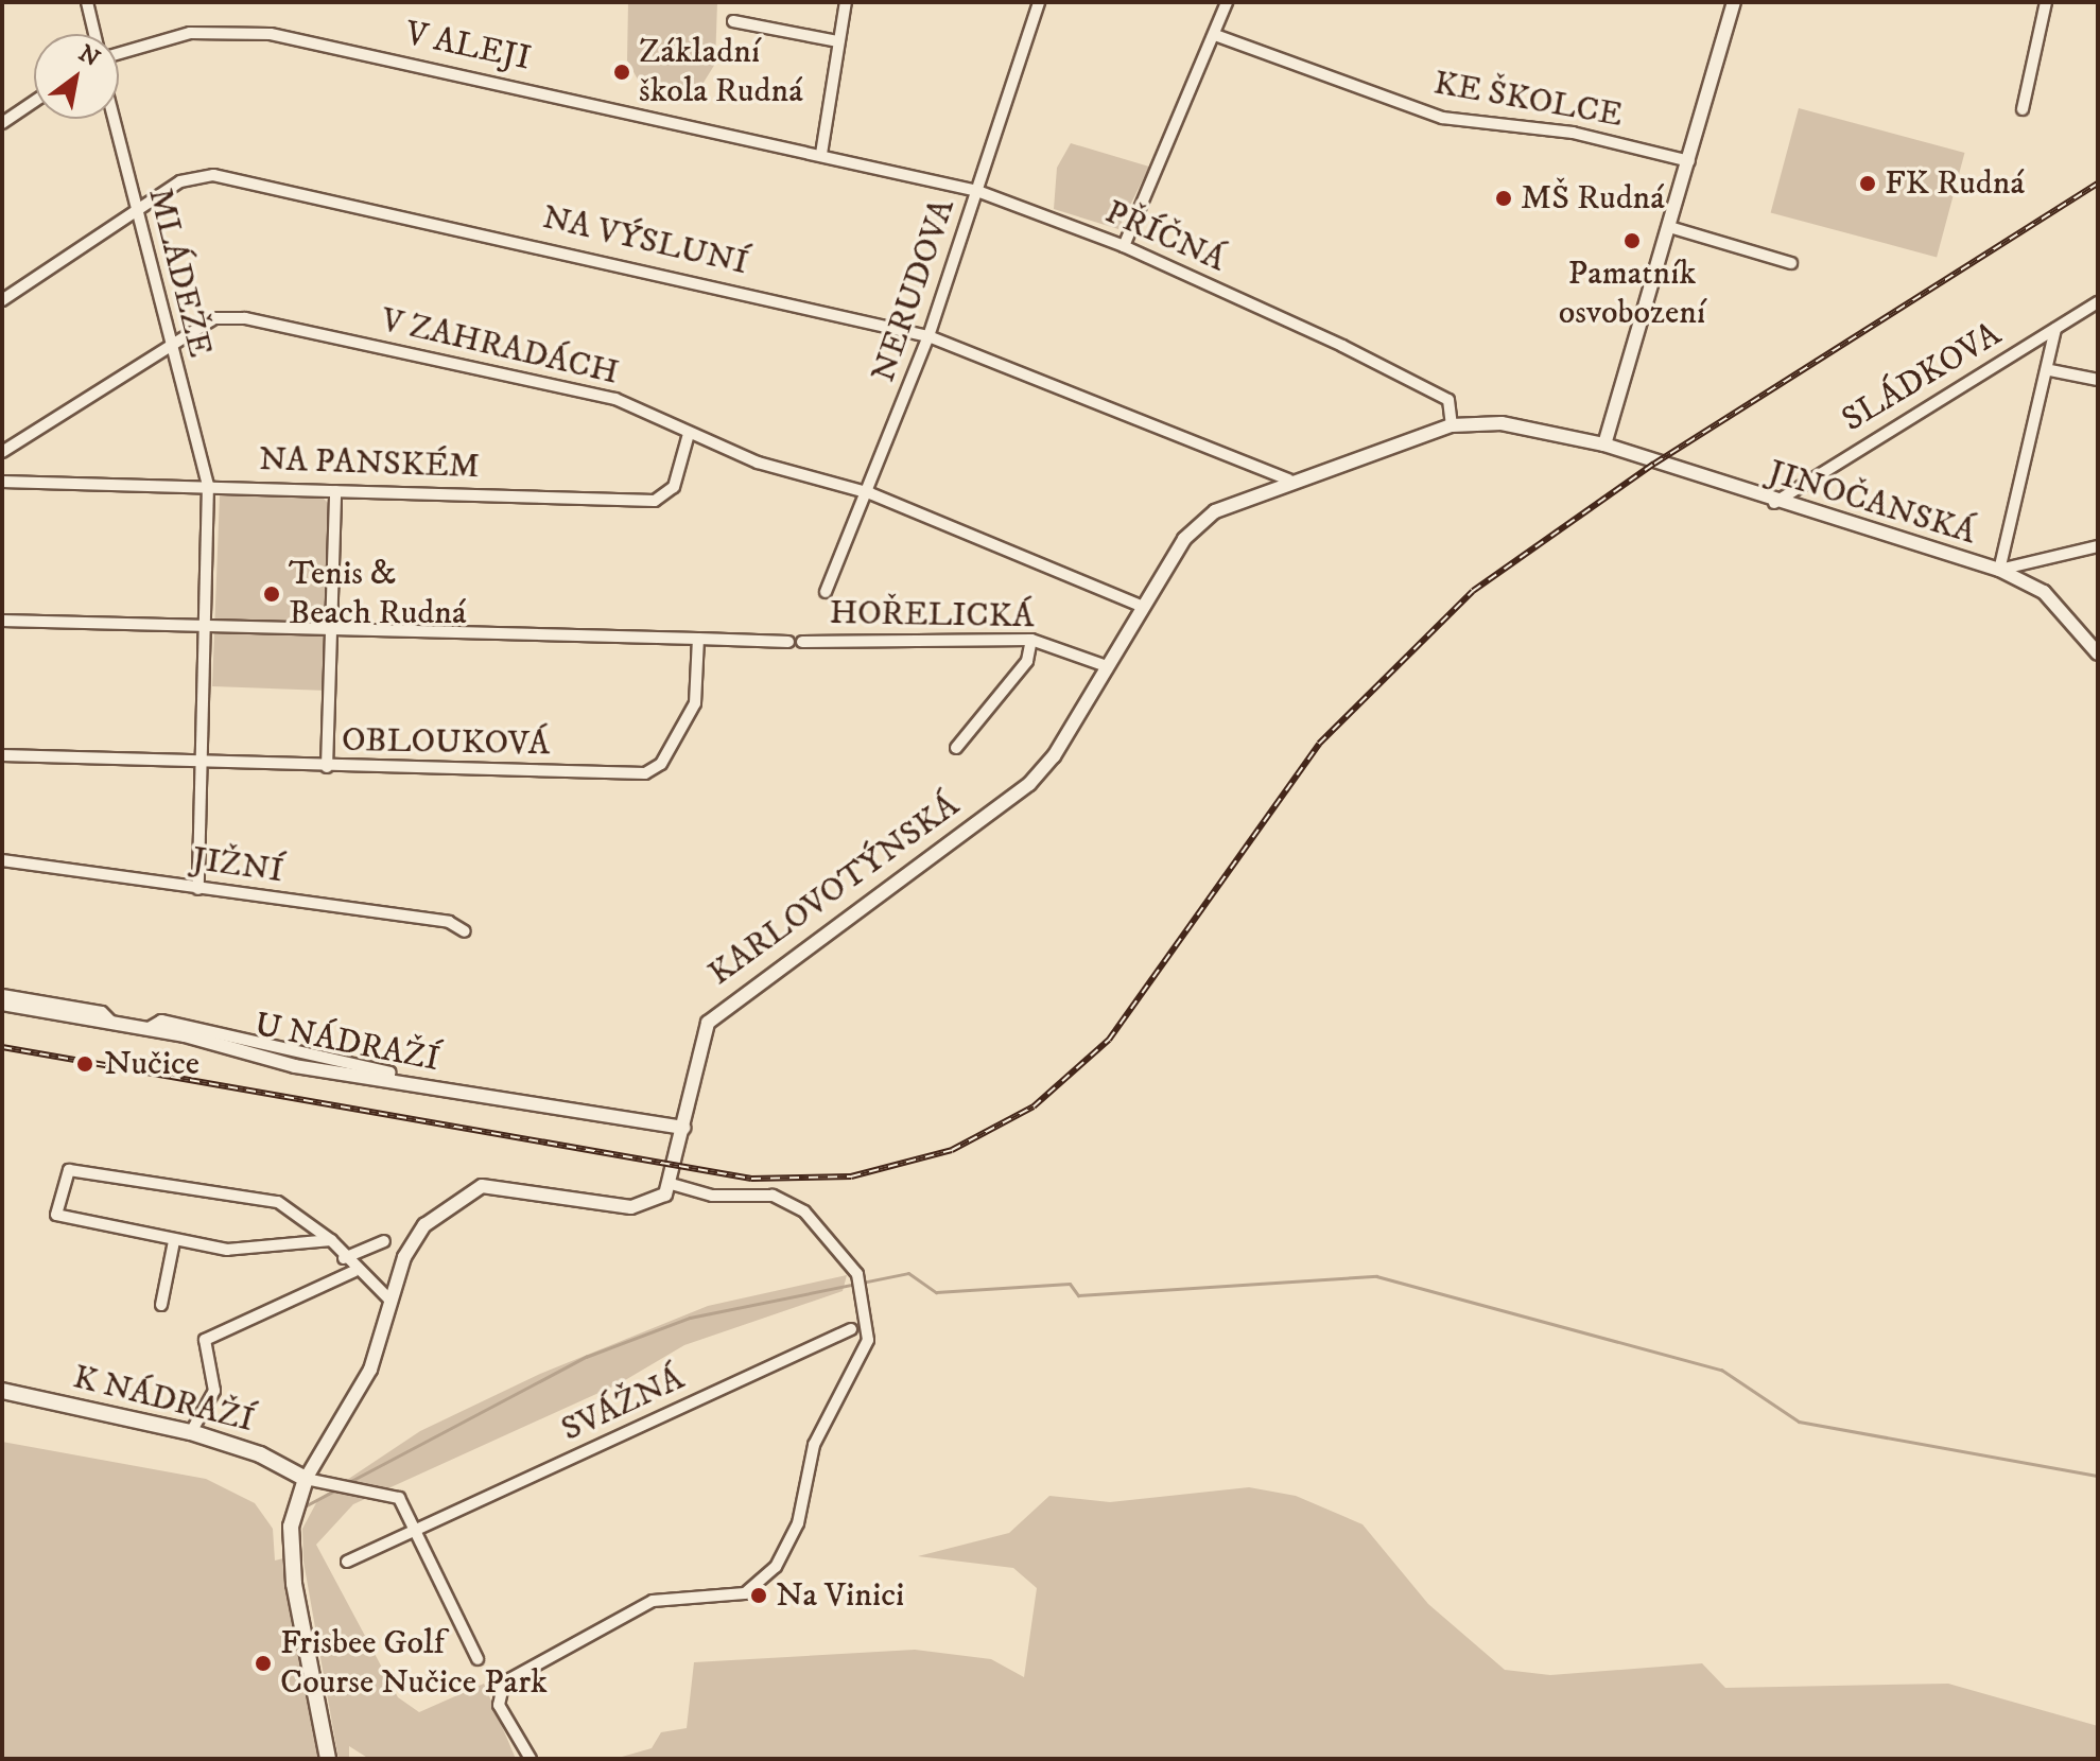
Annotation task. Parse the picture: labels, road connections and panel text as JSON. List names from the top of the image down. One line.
{"streets":{"main road":["K NÁDRAŽÍ"],"street":["V ALEJI","KE ŠKOLCE","PŘÍČNÁ","NA VÝSLUNÍ","MLÁDEŽE","NERUDOVA","V ZAHRADÁCH","SLÁDKOVA","NA PANSKÉM","JINOČANSKÁ","HOŘELICKÁ","OBLOUKOVÁ","JIŽNÍ","KARLOVOTÝNSKÁ","U NÁDRAŽÍ","SVÁŽNÁ"]},"crossings":[["V ALEJI","PŘÍČNÁ"],["PŘÍČNÁ","NERUDOVA"],["PŘÍČNÁ","KARLOVOTÝNSKÁ"],["NA VÝSLUNÍ","MLÁDEŽE"],["NA VÝSLUNÍ","NERUDOVA"],["NA VÝSLUNÍ","KARLOVOTÝNSKÁ"],["MLÁDEŽE","V ZAHRADÁCH"],["MLÁDEŽE","NA PANSKÉM"],["MLÁDEŽE","OBLOUKOVÁ"],["MLÁDEŽE","JIŽNÍ"],["NERUDOVA","V ZAHRADÁCH"],["V ZAHRADÁCH","NA PANSKÉM"],["V ZAHRADÁCH","KARLOVOTÝNSKÁ"],["SLÁDKOVA","JINOČANSKÁ"],["JINOČANSKÁ","KARLOVOTÝNSKÁ"],["HOŘELICKÁ","KARLOVOTÝNSKÁ"],["KARLOVOTÝNSKÁ","U NÁDRAŽÍ"]],"places":["Základní škola Rudná","FK Rudná","MŠ Rudná","Pamatník osvobození","Tenis & Beach Rudná","Nučice","Na Vinici","Frisbee Golf Course Nučice Park"],"north":"top right"}
